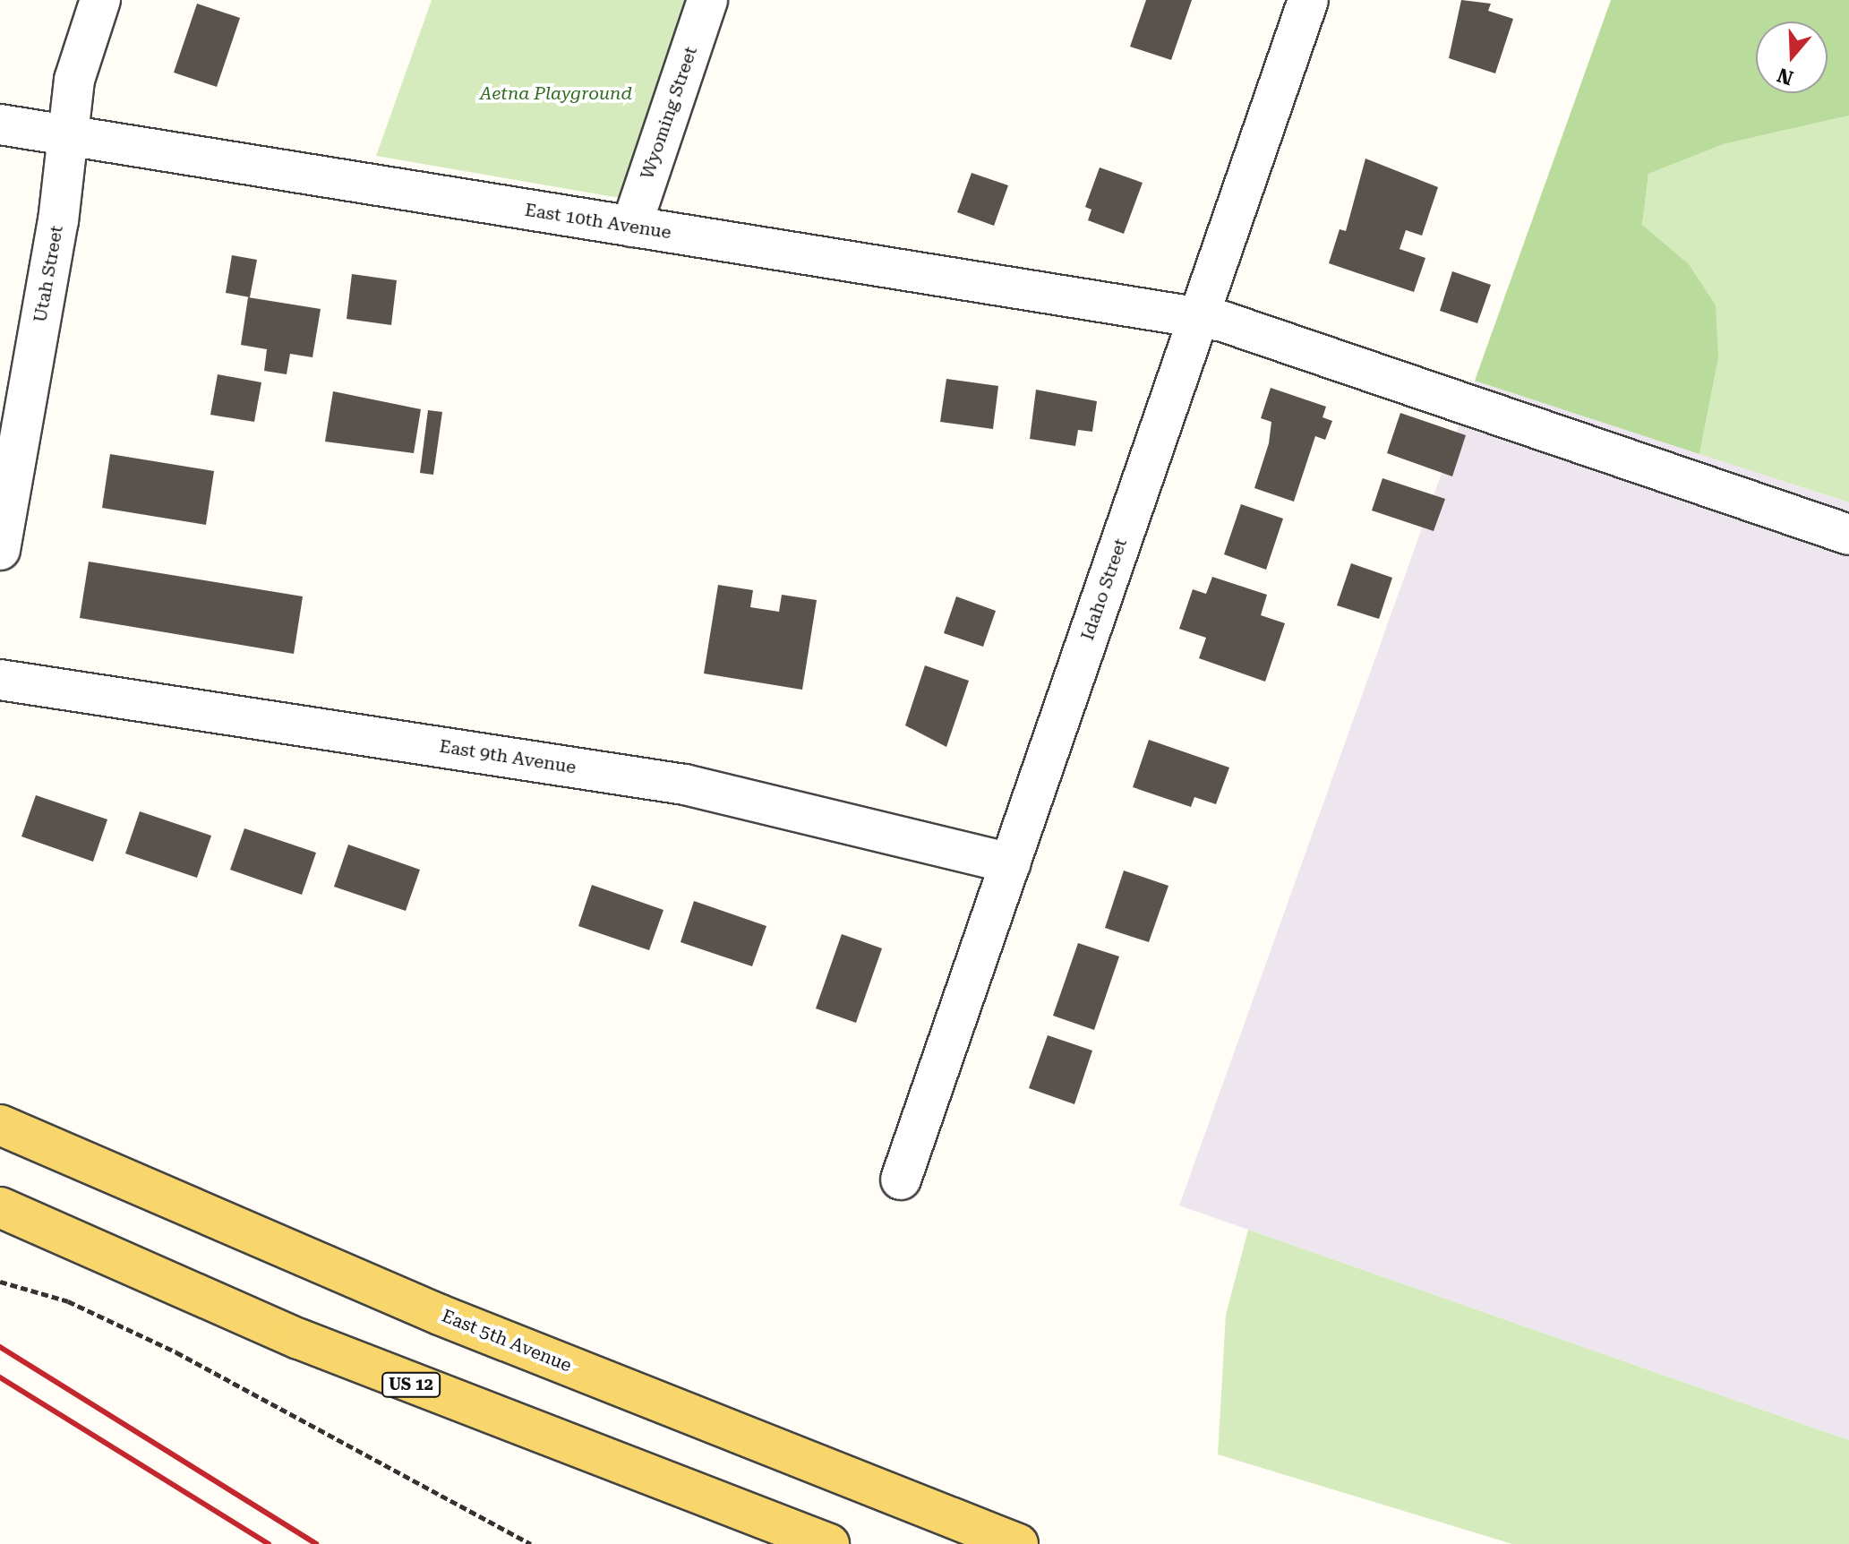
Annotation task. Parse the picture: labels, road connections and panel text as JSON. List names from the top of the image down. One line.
{"streets":{"main road":["East 5th Avenue","US 12"],"street":["Wyoming Street","East 10th Avenue","Utah Street","Idaho Street","East 9th Avenue"]},"crossings":[["Wyoming Street","East 10th Avenue"],["East 10th Avenue","Utah Street"],["East 10th Avenue","Idaho Street"],["Idaho Street","East 9th Avenue"]],"parks":["Aetna Playground"],"north":"bottom"}
